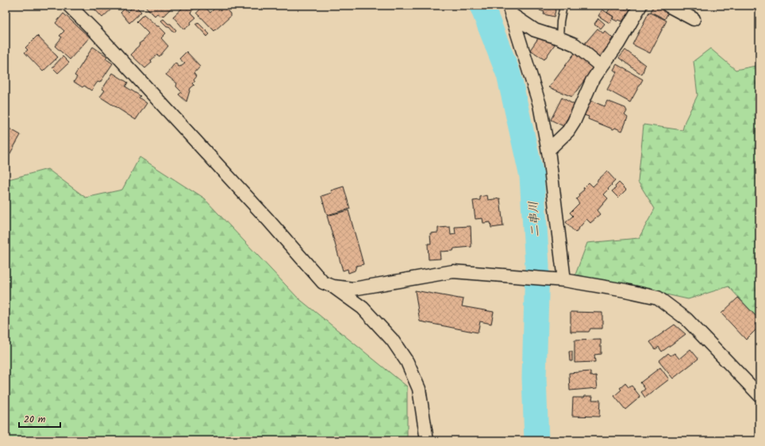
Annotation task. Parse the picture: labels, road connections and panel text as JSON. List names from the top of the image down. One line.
{"water":["二串川"],"scale_bar":"20 m"}
